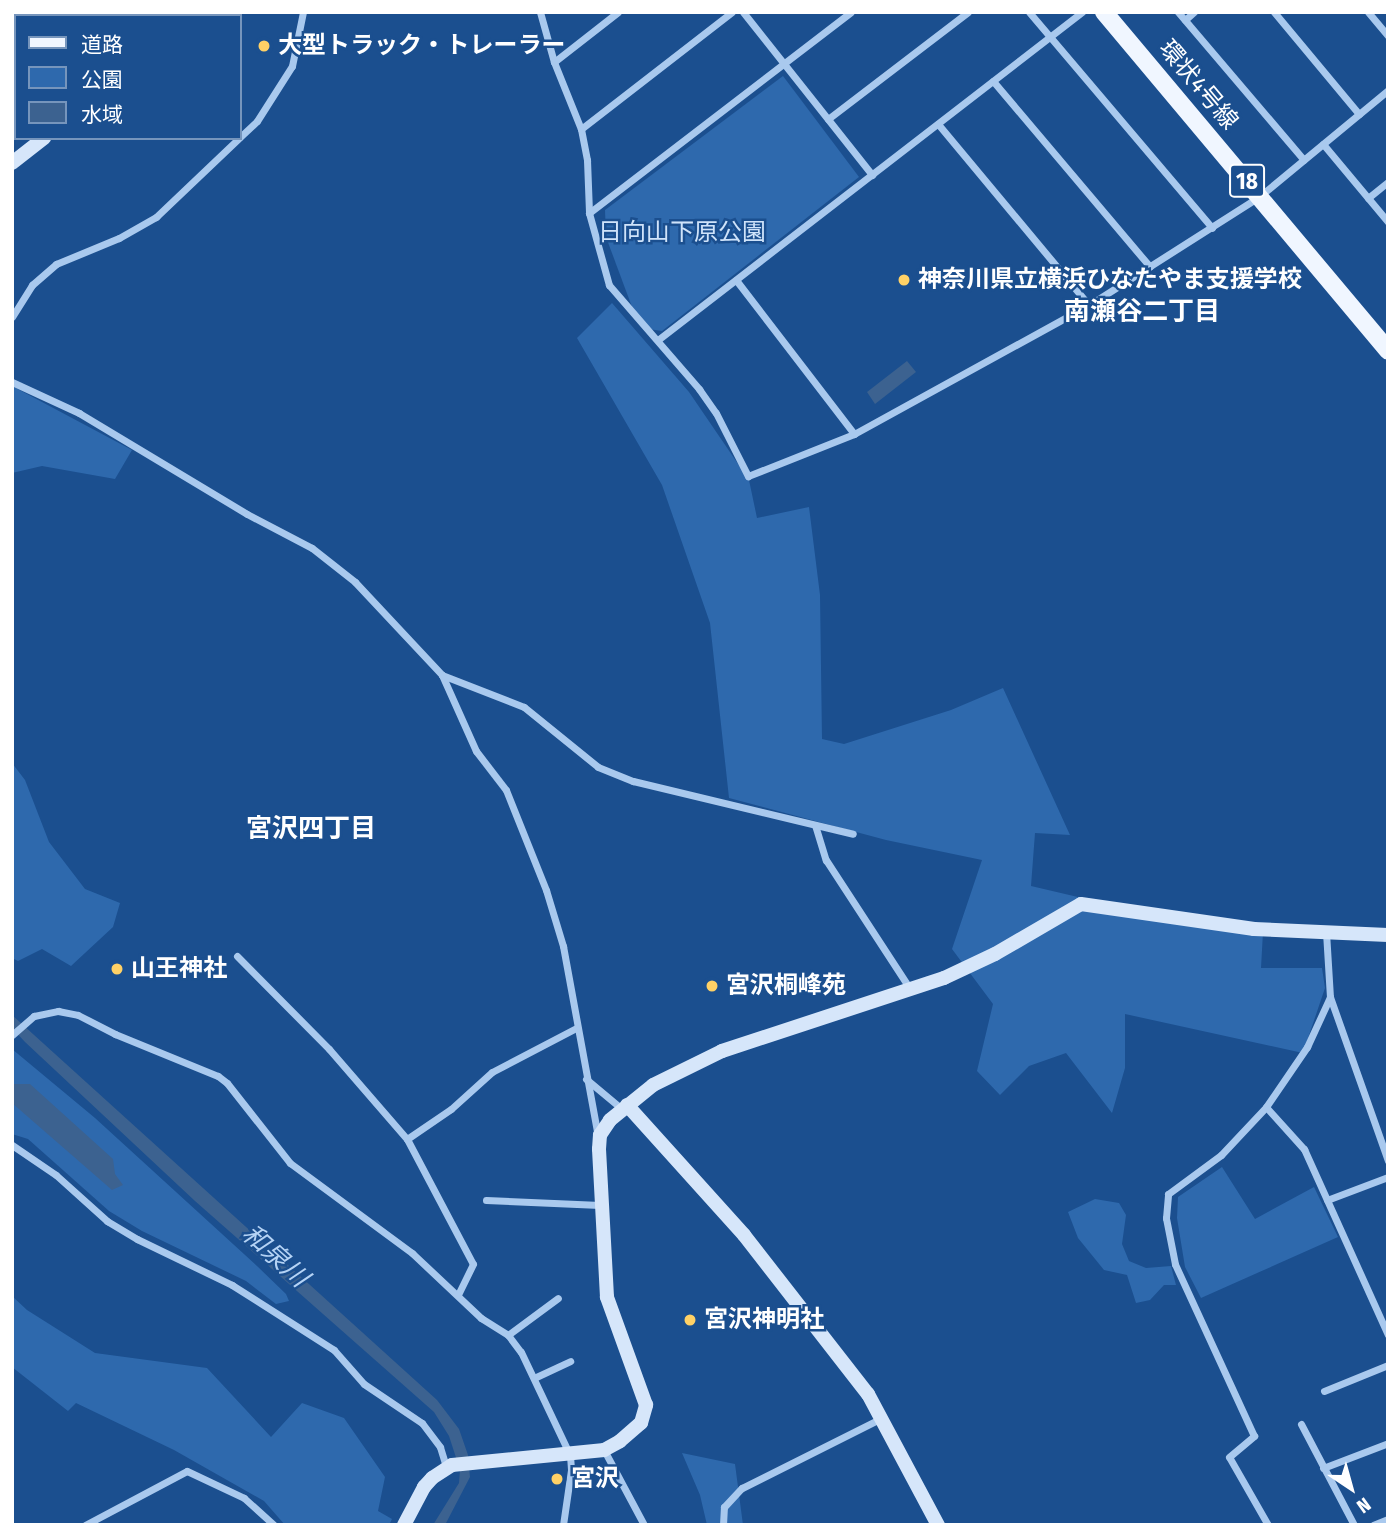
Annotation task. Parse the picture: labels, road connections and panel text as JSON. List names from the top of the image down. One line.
{"streets":{"main road":["環状4号線","18"]},"districts":["南瀬谷二丁目","宮沢四丁目"],"water":["和泉川"],"parks":["日向山下原公園"],"places":["大型トラック・トレーラー","神奈川県立横浜ひなたやま支援学校","山王神社","宮沢桐峰苑","宮沢神明社","宮沢"],"legend":["道路","公園","水域"],"north":"bottom right"}
